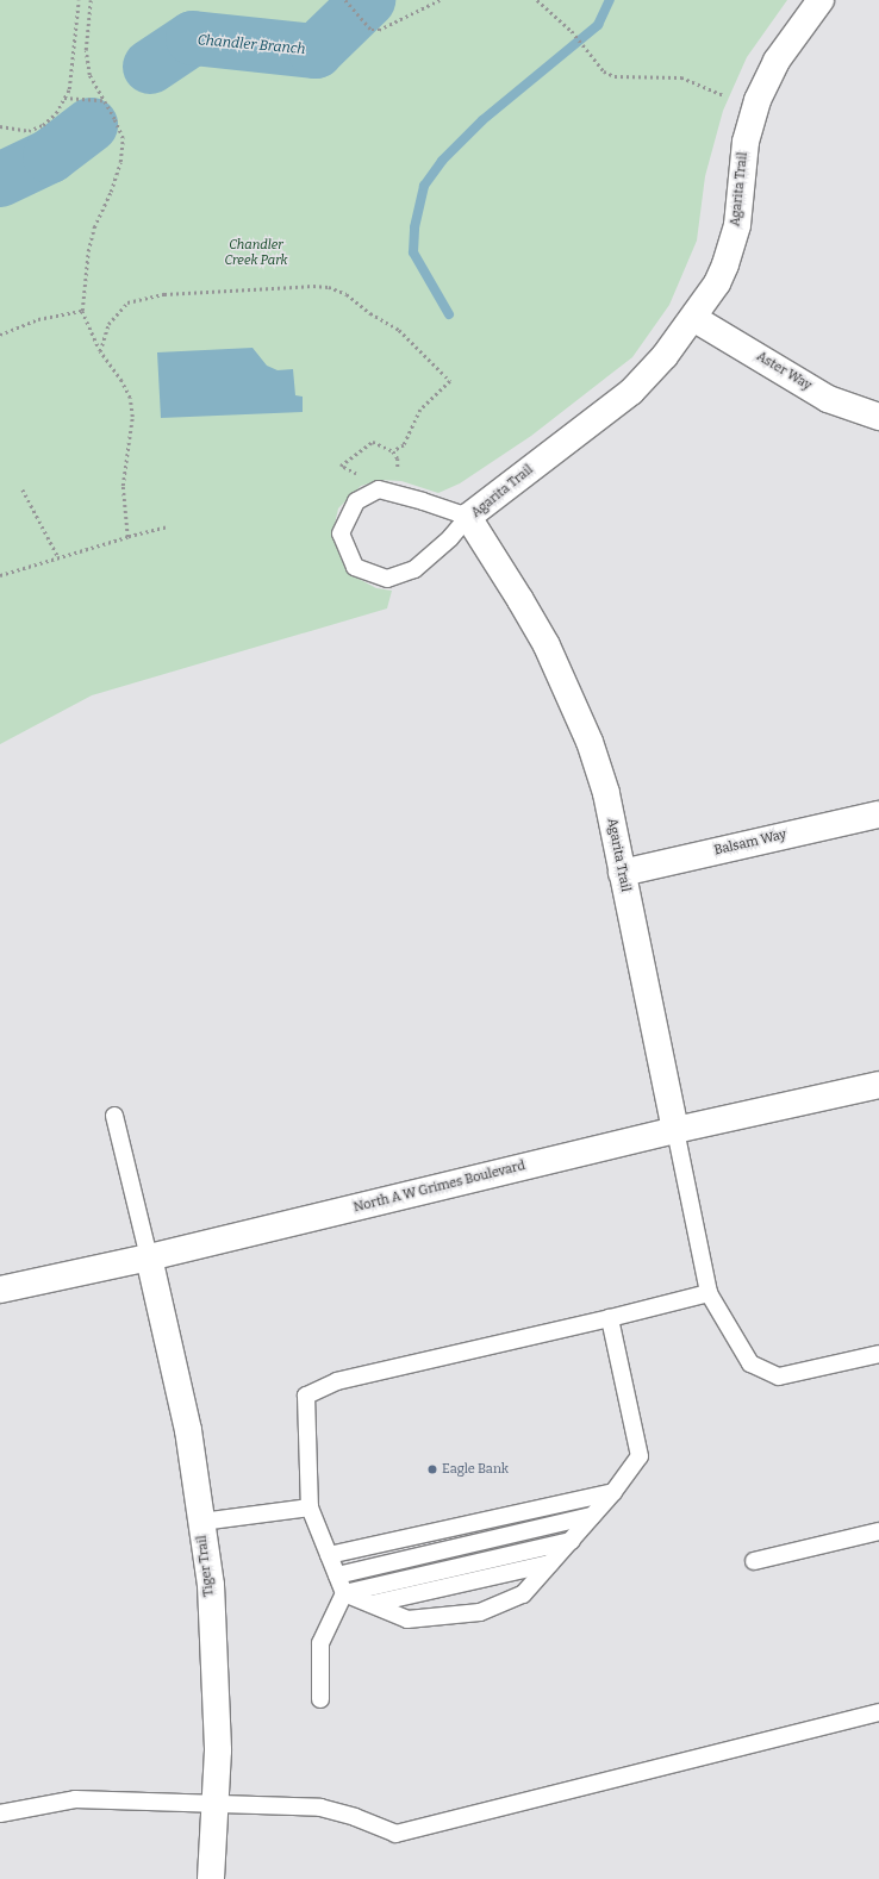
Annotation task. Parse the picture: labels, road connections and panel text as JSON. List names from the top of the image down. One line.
{"streets":{"street":["Agarita Trail","Aster Way","Balsam Way","North A W Grimes Boulevard","Tiger Trail"]},"crossings":[["Agarita Trail","Aster Way"],["Agarita Trail","Balsam Way"],["Agarita Trail","North A W Grimes Boulevard"],["North A W Grimes Boulevard","Tiger Trail"]],"water":["Chandler Branch"],"parks":["Chandler Creek Park"],"places":["Eagle Bank"]}
